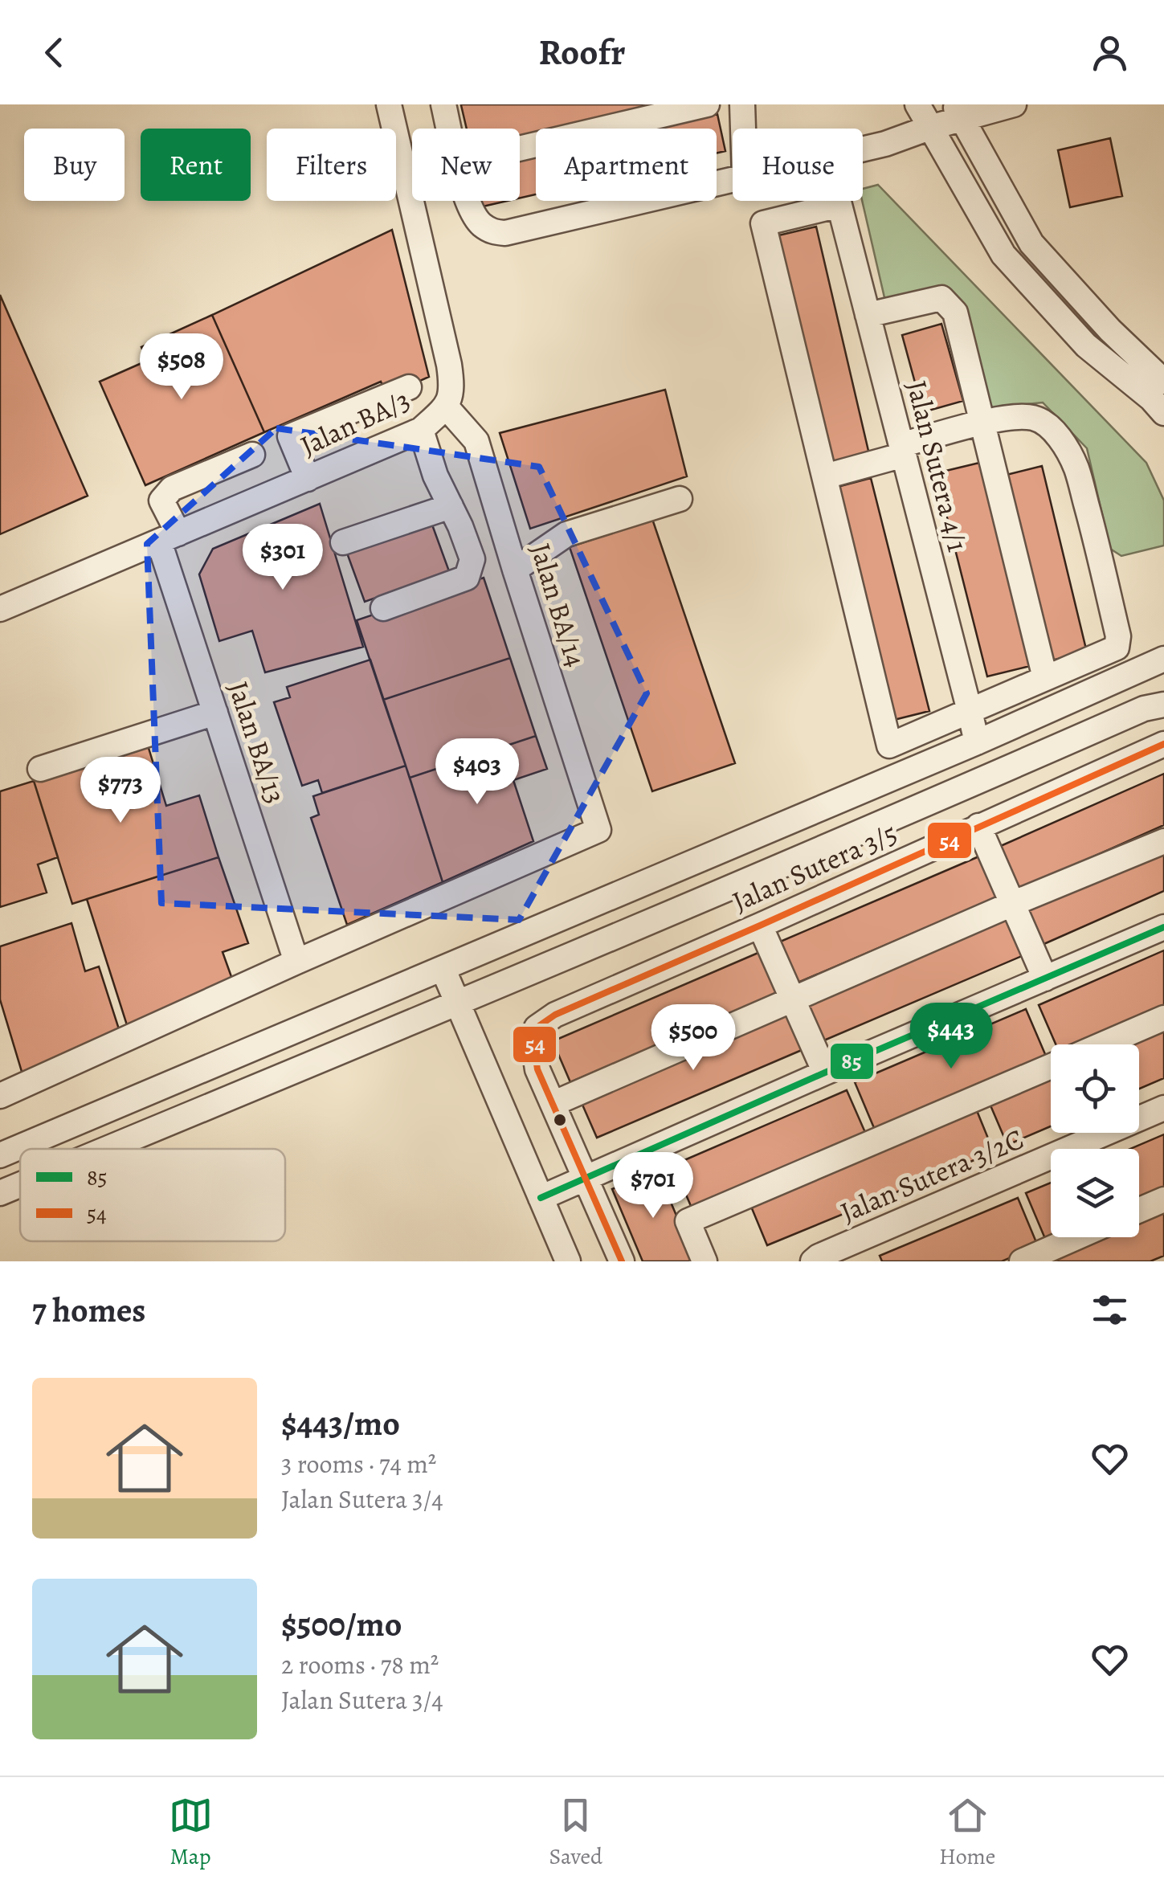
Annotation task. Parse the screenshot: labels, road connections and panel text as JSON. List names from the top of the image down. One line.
{"streets":{"street":["Jalan BA/3","Jalan Sutera 4/1","Jalan BA/14","Jalan BA/13","Jalan Sutera 3/5","Jalan Sutera 3/2C"]},"crossings":[["Jalan BA/3","Jalan BA/14"],["Jalan BA/3","Jalan BA/13"],["Jalan BA/14","Jalan BA/13"]],"lines":["transit line 54","transit line 85"],"legend":["85","54"],"page":{"header":"Roofr","chip":["Buy","Rent","Filters","New","Apartment","House"],"price":["$508","$301","$403","$773","$443","$500","$701"],"heading":"7 homes","list":[{"name":"$443/mo","note":"3 rooms · 74 m² · Jalan Sutera 3/4"},{"name":"$500/mo","note":"2 rooms · 78 m² · Jalan Sutera 3/4"}],"tabs":["Map","Saved","Home"]}}
